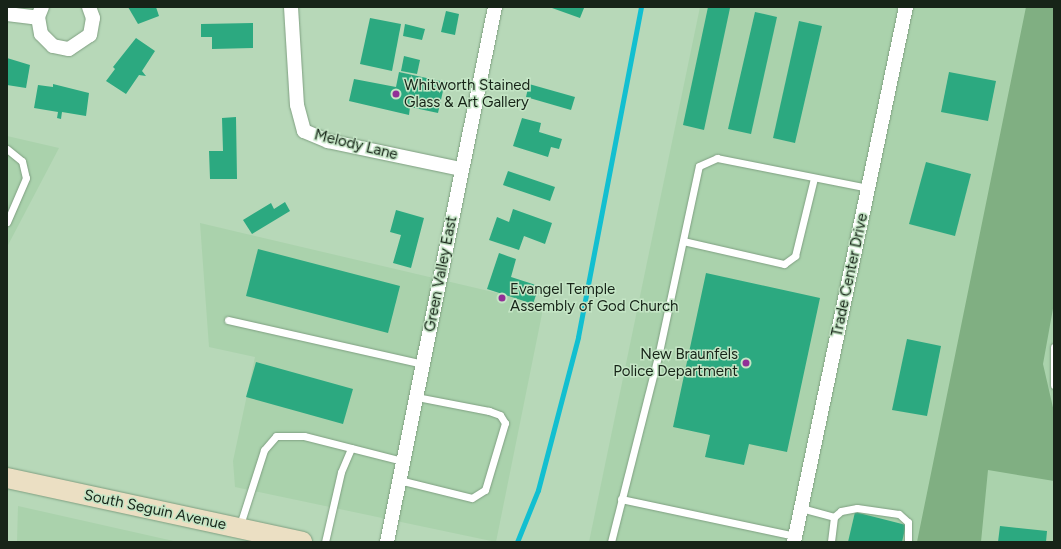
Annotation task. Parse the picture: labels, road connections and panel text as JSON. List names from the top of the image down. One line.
{"streets":{"main road":["South Seguin Avenue"],"street":["Melody Lane","Green Valley East","Trade Center Drive"]},"crossings":[["Melody Lane","Green Valley East"]],"places":["Whitworth Stained Glass & Art Gallery","Evangel Temple Assembly of God Church","New Braunfels Police Department"]}
